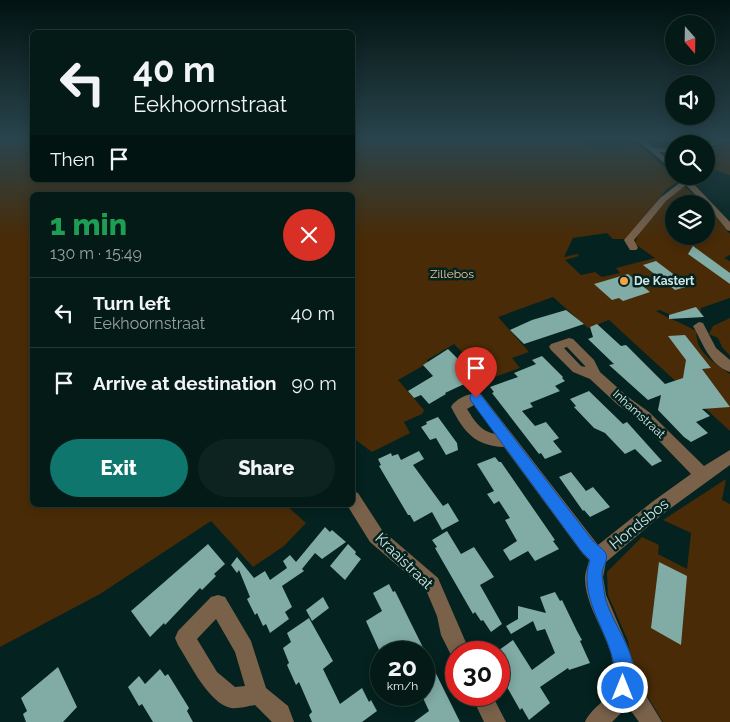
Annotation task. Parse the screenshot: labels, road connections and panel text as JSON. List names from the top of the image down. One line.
{"streets":{"street":["Inhamstraat","Hondsbos","Kraaistraat"]},"crossings":[["Inhamstraat","Hondsbos"]],"parks":["Zillebos"],"places":["De Kastert"],"north":"bottom","page":{"turn":["40 m","Eekhoornstraat"],"then":"Then","heading":["1 min","130 m · 15:49"],"list":[{"name":"Turn left","note":"Eekhoornstraat","value":"40 m"},{"name":"Arrive at destination","value":"90 m"}],"buttons":["Exit","Share"],"speed":"20 km/h","limit":"30"}}
